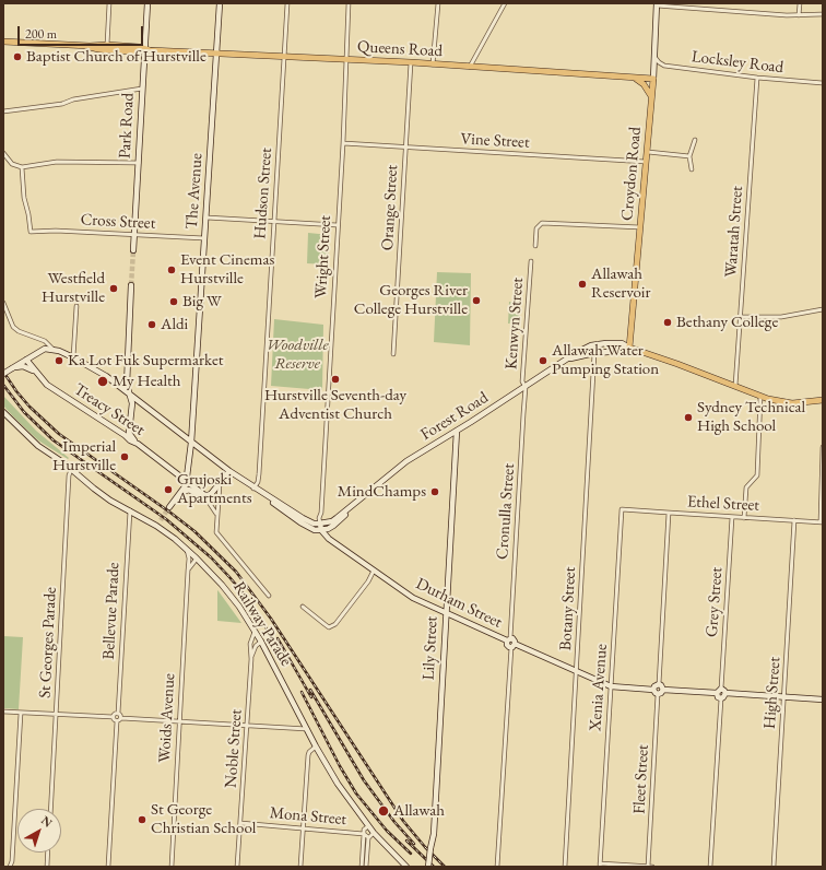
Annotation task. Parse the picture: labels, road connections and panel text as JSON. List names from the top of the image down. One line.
{"streets":{"main road":["Queens Road","Croydon Road","Forest Road"],"street":["Locksley Road","Park Road","Vine Street","The Avenue","Hudson Street","Orange Street","Cross Street","Waratah Street","Wright Street","Kenwyn Street","Treacy Street","Ethel Street","Cronulla Street","Grey Street","Durham Street","Botany Street","Bellevue Parade","Railway Parade","St Georges Parade","Lily Street","Xenia Avenue","High Street","Woids Avenue","Noble Street","Fleet Street","Mona Street"]},"crossings":[["Queens Road","Park Road"],["Queens Road","Croydon Road"],["Queens Road","The Avenue"],["Queens Road","Hudson Street"],["Queens Road","Orange Street"],["Queens Road","Wright Street"],["Locksley Road","Croydon Road"],["Locksley Road","Waratah Street"],["Park Road","Cross Street"],["Vine Street","Croydon Road"],["Vine Street","Orange Street"],["Vine Street","Wright Street"],["Croydon Road","Forest Road"],["The Avenue","Cross Street"],["The Avenue","Treacy Street"],["The Avenue","Forest Road"],["Hudson Street","Forest Road"],["Waratah Street","Forest Road"],["Wright Street","Forest Road"],["Kenwyn Street","Forest Road"],["Kenwyn Street","Cronulla Street"],["Forest Road","Cronulla Street"],["Forest Road","Durham Street"],["Forest Road","Botany Street"],["Forest Road","Lily Street"],["Ethel Street","Grey Street"],["Ethel Street","Xenia Avenue"],["Ethel Street","High Street"],["Cronulla Street","Durham Street"],["Durham Street","Botany Street"],["Durham Street","Lily Street"],["Durham Street","Xenia Avenue"],["Durham Street","Fleet Street"],["Bellevue Parade","Railway Parade"],["Railway Parade","St Georges Parade"],["Railway Parade","Woids Avenue"],["Railway Parade","Noble Street"],["Railway Parade","Mona Street"],["Noble Street","Mona Street"]],"parks":["Woodville Reserve"],"places":["Baptist Church of Hurstville","Event Cinemas Hurstville","Allawah Reservoir","Westfield Hurstville","Georges River College Hurstville","Big W","Bethany College","Aldi","Ka Lot Fuk Supermarket","Allawah Water Pumping Station","Hurstville Seventh-day Adventist Church","My Health","Sydney Technical High School","Imperial Hurstville","Grujoski Apartments","MindChamps","Allawah","St George Christian School"],"scale_bar":"200 m","north":"top right"}
